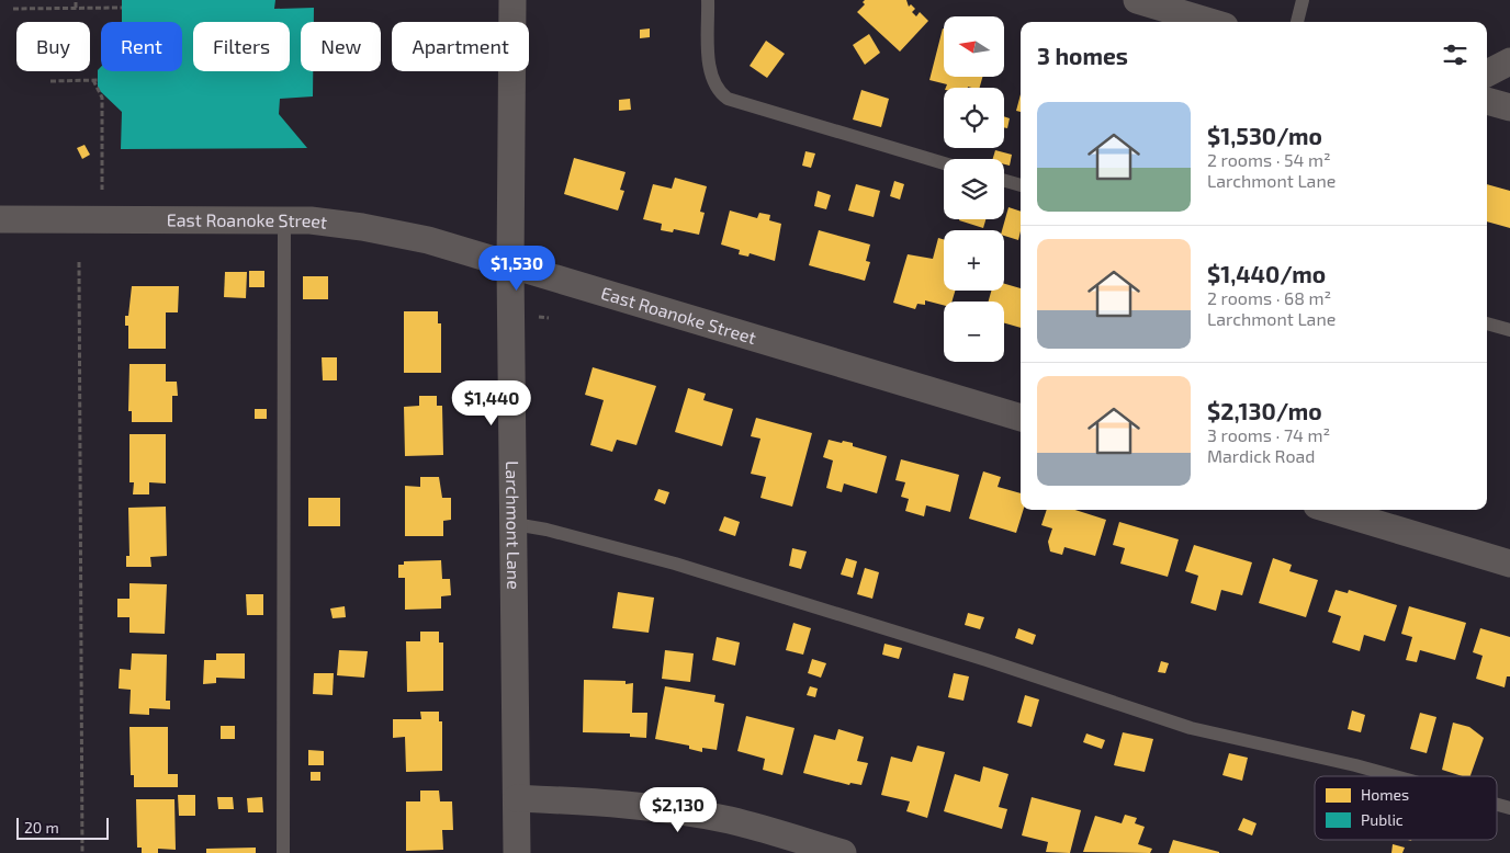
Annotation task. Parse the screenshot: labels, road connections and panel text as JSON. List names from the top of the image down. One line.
{"streets":{"street":["East Roanoke Street","Larchmont Lane"]},"crossings":[["East Roanoke Street","Larchmont Lane"]],"legend":["Homes","Public"],"scale_bar":"20 m","north":"left","page":{"map_buttons":["+","−"],"chip":["Buy","Rent","Filters","New","Apartment"],"heading":"3 homes","list":[{"name":"$1,530/mo","note":"2 rooms · 54 m² · Larchmont Lane"},{"name":"$1,440/mo","note":"2 rooms · 68 m² · Larchmont Lane"},{"name":"$2,130/mo","note":"3 rooms · 74 m² · Mardick Road"}],"price":["$1,530","$1,440","$2,130"],"scale":"20 m"}}
